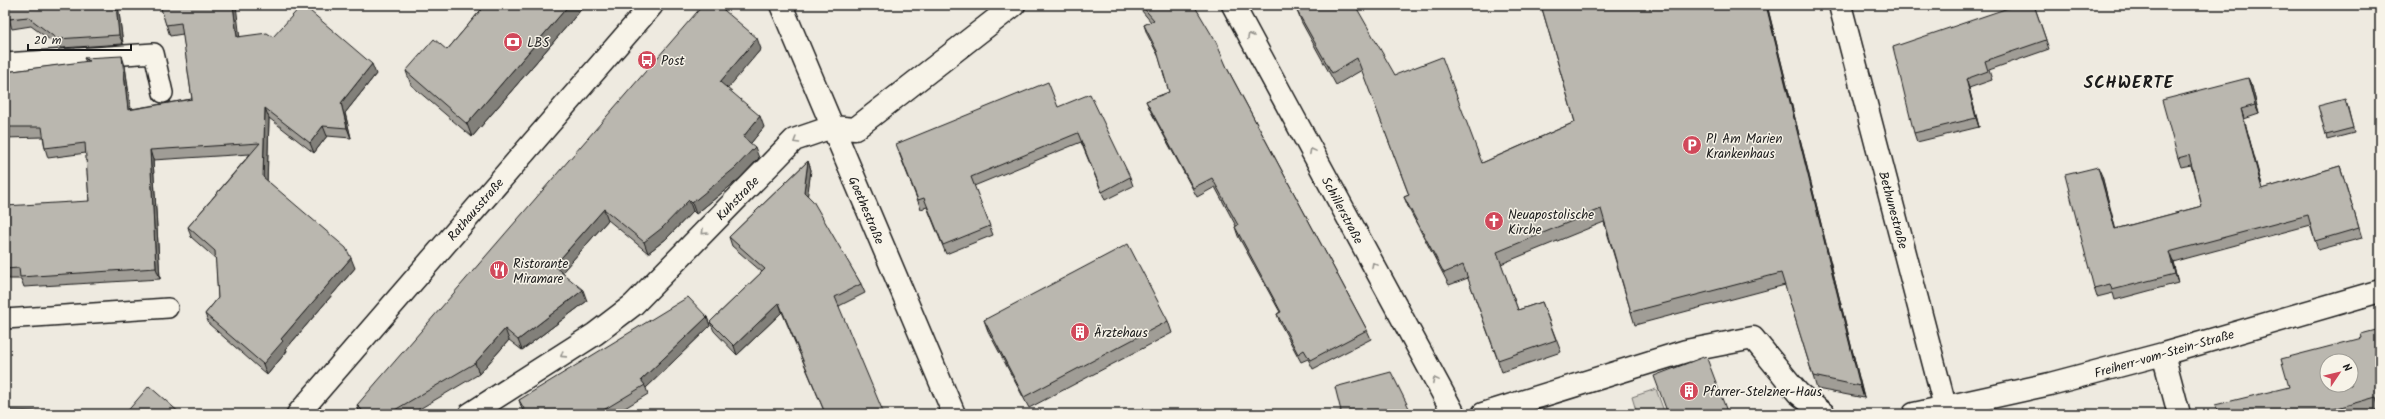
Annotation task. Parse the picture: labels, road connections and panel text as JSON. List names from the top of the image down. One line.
{"streets":{"street":["Kuhstraße","Rathausstraße","Goethestraße","Schillerstraße","Bethunestraße","Freiherr-vom-Stein-Straße"]},"crossings":[["Kuhstraße","Goethestraße"],["Bethunestraße","Freiherr-vom-Stein-Straße"]],"one_way":["Kuhstraße","Schillerstraße"],"districts":["SCHWERTE"],"places":{"bank":["LBS"],"bus stop":["Post"],"parking":["P1 Am Marien Krankenhaus"],"church":["Neuapostolische Kirche"],"restaurant":["Ristorante Miramare"],"building":["Ärztehaus","Pfarrer-Stelzner-Haus"]},"scale_bar":"20 m","north":"top right"}
